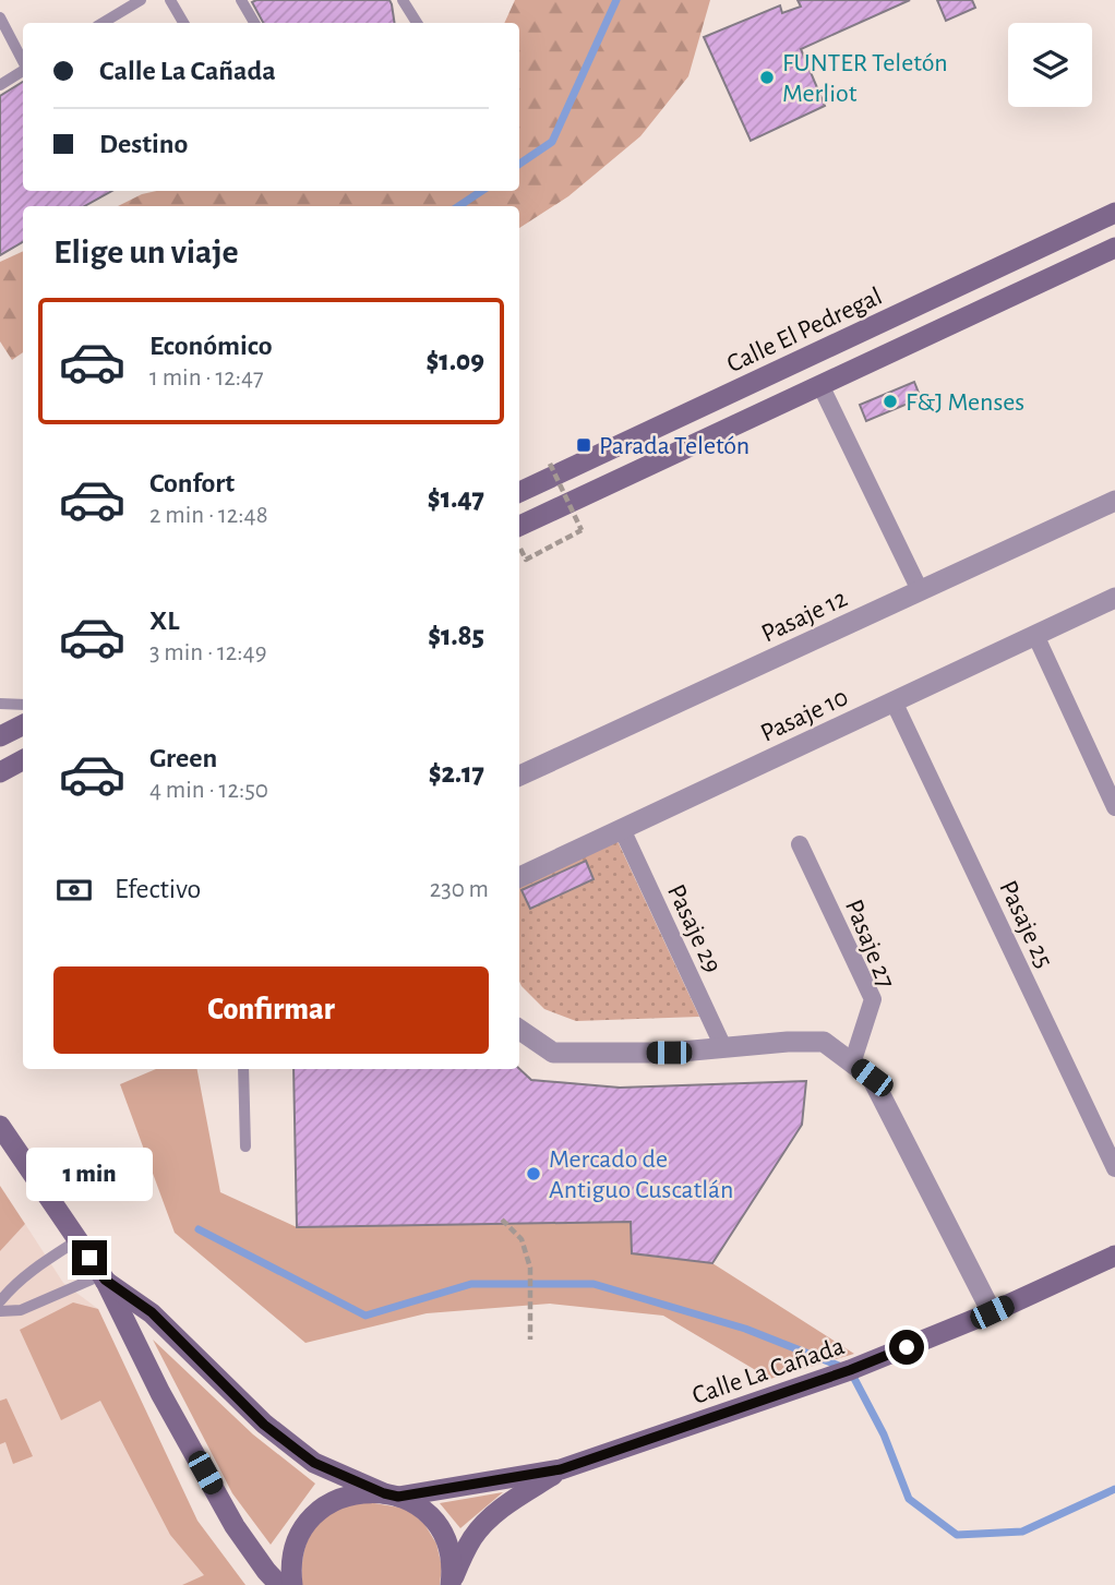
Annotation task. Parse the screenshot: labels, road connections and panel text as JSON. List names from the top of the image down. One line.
{"streets":{"main road":["Calle El Pedregal","Calle La Cañada"],"street":["Pasaje 12","Pasaje 10","Pasaje 25","Pasaje 29","Pasaje 27"]},"crossings":[["Pasaje 10","Pasaje 25"],["Pasaje 10","Pasaje 29"]],"places":{"other":["FUNTER Teletón Merliot","F&J Menses","Mercado de Antiguo Cuscatlán"],"transit":["Parada Teletón"]},"page":{"banner":["Calle La Cañada","Destino"],"heading":"Elige un viaje","list":[{"name":"Económico","note":"1 min · 12:47","value":"$1.09"},{"name":"Confort","note":"2 min · 12:48","value":"$1.47"},{"name":"XL","note":"3 min · 12:49","value":"$1.85"},{"name":"Green","note":"4 min · 12:50","value":"$2.17"}],"pay":["Efectivo","230 m"],"buttons":"Confirmar","bubble":"1 min"}}
